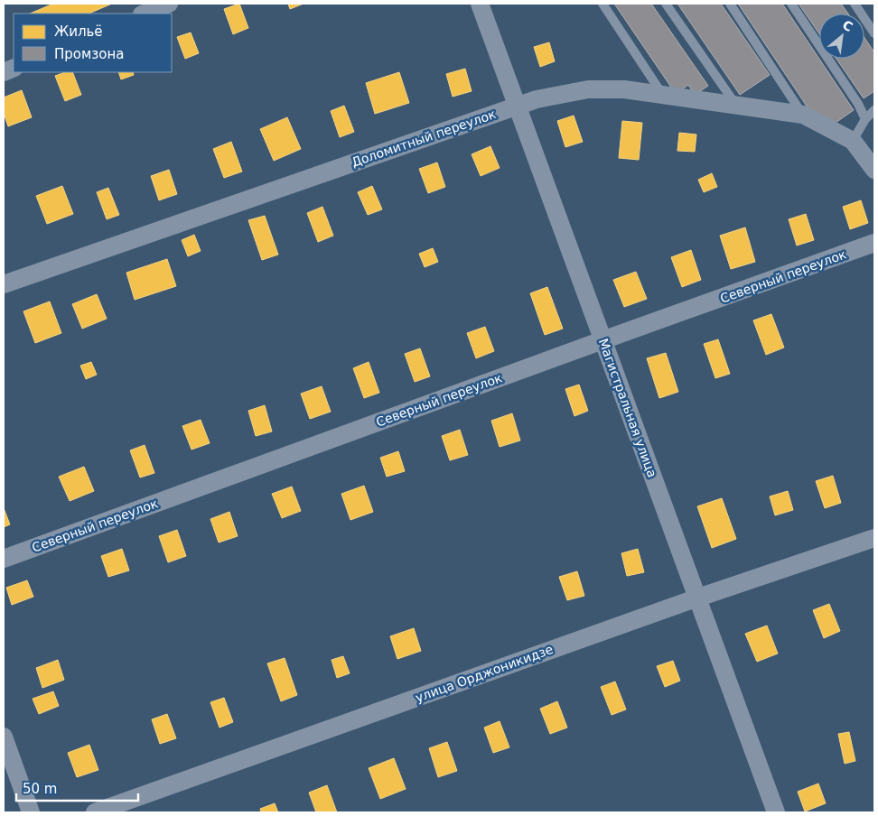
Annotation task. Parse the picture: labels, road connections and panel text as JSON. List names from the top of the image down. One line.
{"streets":{"street":["Доломитный переулок","Северный переулок","Магистральная улица","улица Орджоникидзе"]},"crossings":[["Доломитный переулок","Магистральная улица"],["Северный переулок","Магистральная улица"],["Магистральная улица","улица Орджоникидзе"]],"legend":["Жильё","Промзона"],"scale_bar":"50 m","north":"top right"}
